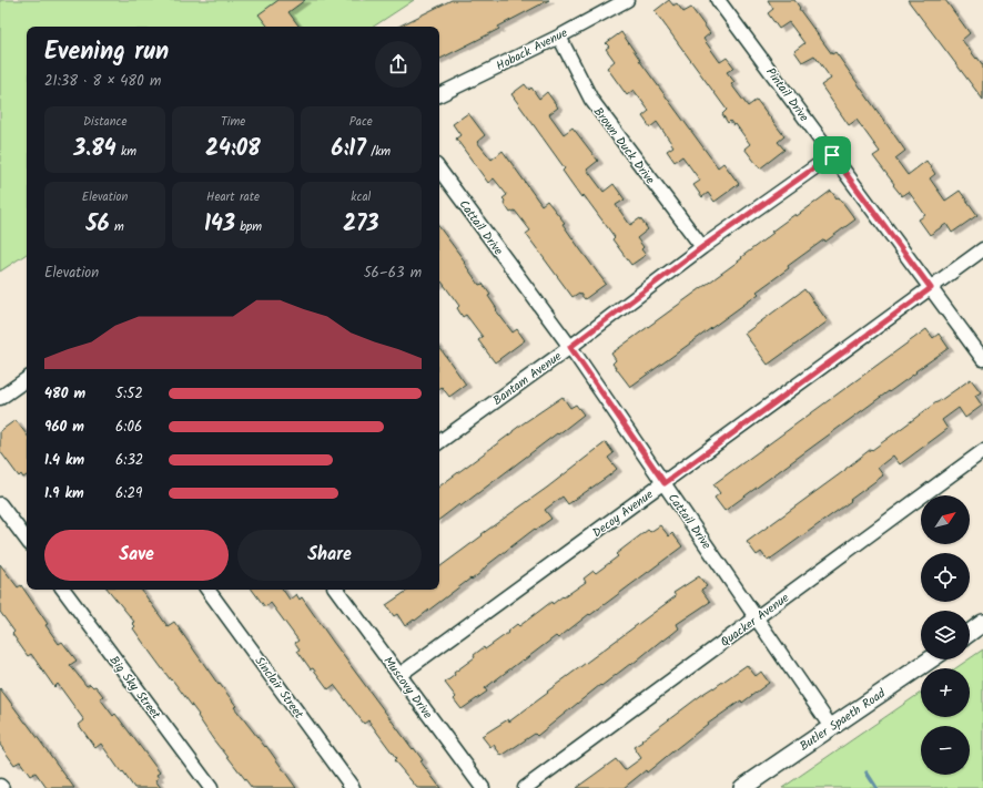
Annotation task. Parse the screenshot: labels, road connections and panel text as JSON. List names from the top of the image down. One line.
{"streets":{"main road":["Butler Spaeth Road"],"street":["Hoback Avenue","Pintail Drive","Brown Duck Drive","Cattail Drive","Bantam Avenue","Decoy Avenue","Quacker Avenue","Big Sky Street","Sinclair Street","Muscovy Drive"]},"crossings":[["Hoback Avenue","Brown Duck Drive"],["Pintail Drive","Bantam Avenue"],["Pintail Drive","Decoy Avenue"],["Brown Duck Drive","Bantam Avenue"],["Cattail Drive","Bantam Avenue"],["Cattail Drive","Decoy Avenue"],["Cattail Drive","Quacker Avenue"],["Cattail Drive","Butler Spaeth Road"],["Decoy Avenue","Muscovy Drive"]],"north":"top right","page":{"heading":["Evening run","21:38 · 8 × 480 m"],"stats":[["Distance","3.84 km"],["Time","24:08"],["Pace","6:17 /km"],["Elevation","56 m"],["Heart rate","143 bpm"],["kcal","273"]],"chart":["Elevation","56–63 m"],"list":[{"name":"480 m","note":"5:52"},{"name":"960 m","note":"6:06"},{"name":"1.4 km","note":"6:32"},{"name":"1.9 km","note":"6:29"}],"map_buttons":["+","−"],"buttons":["Save","Share"]}}
